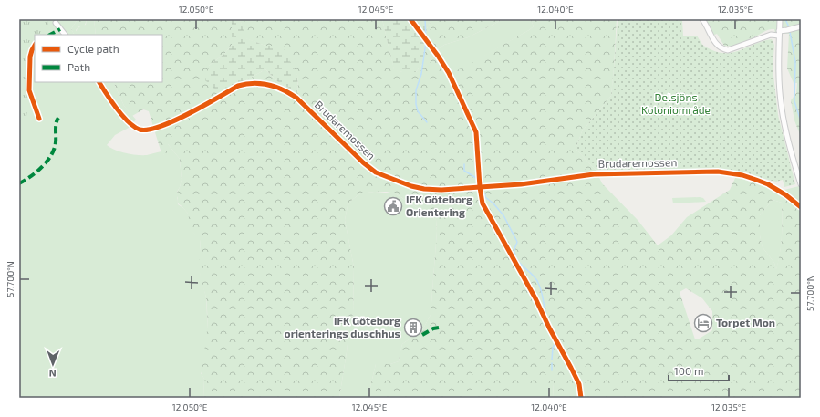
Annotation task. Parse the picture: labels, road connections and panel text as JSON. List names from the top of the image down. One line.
{"streets":{"street":["Brudaremossen"]},"parks":["Delsjöns Koloniområde"],"places":{"public building":["IFK Göteborg Orientering"],"hotel":["Torpet Mon"],"building":["IFK Göteborg orienterings duschhus"]},"legend":["Cycle path","Path"],"scale_bar":"100 m","north":"bottom","coordinates":["12.050°E","12.045°E","12.040°E","12.035°E","57.700°N"]}
